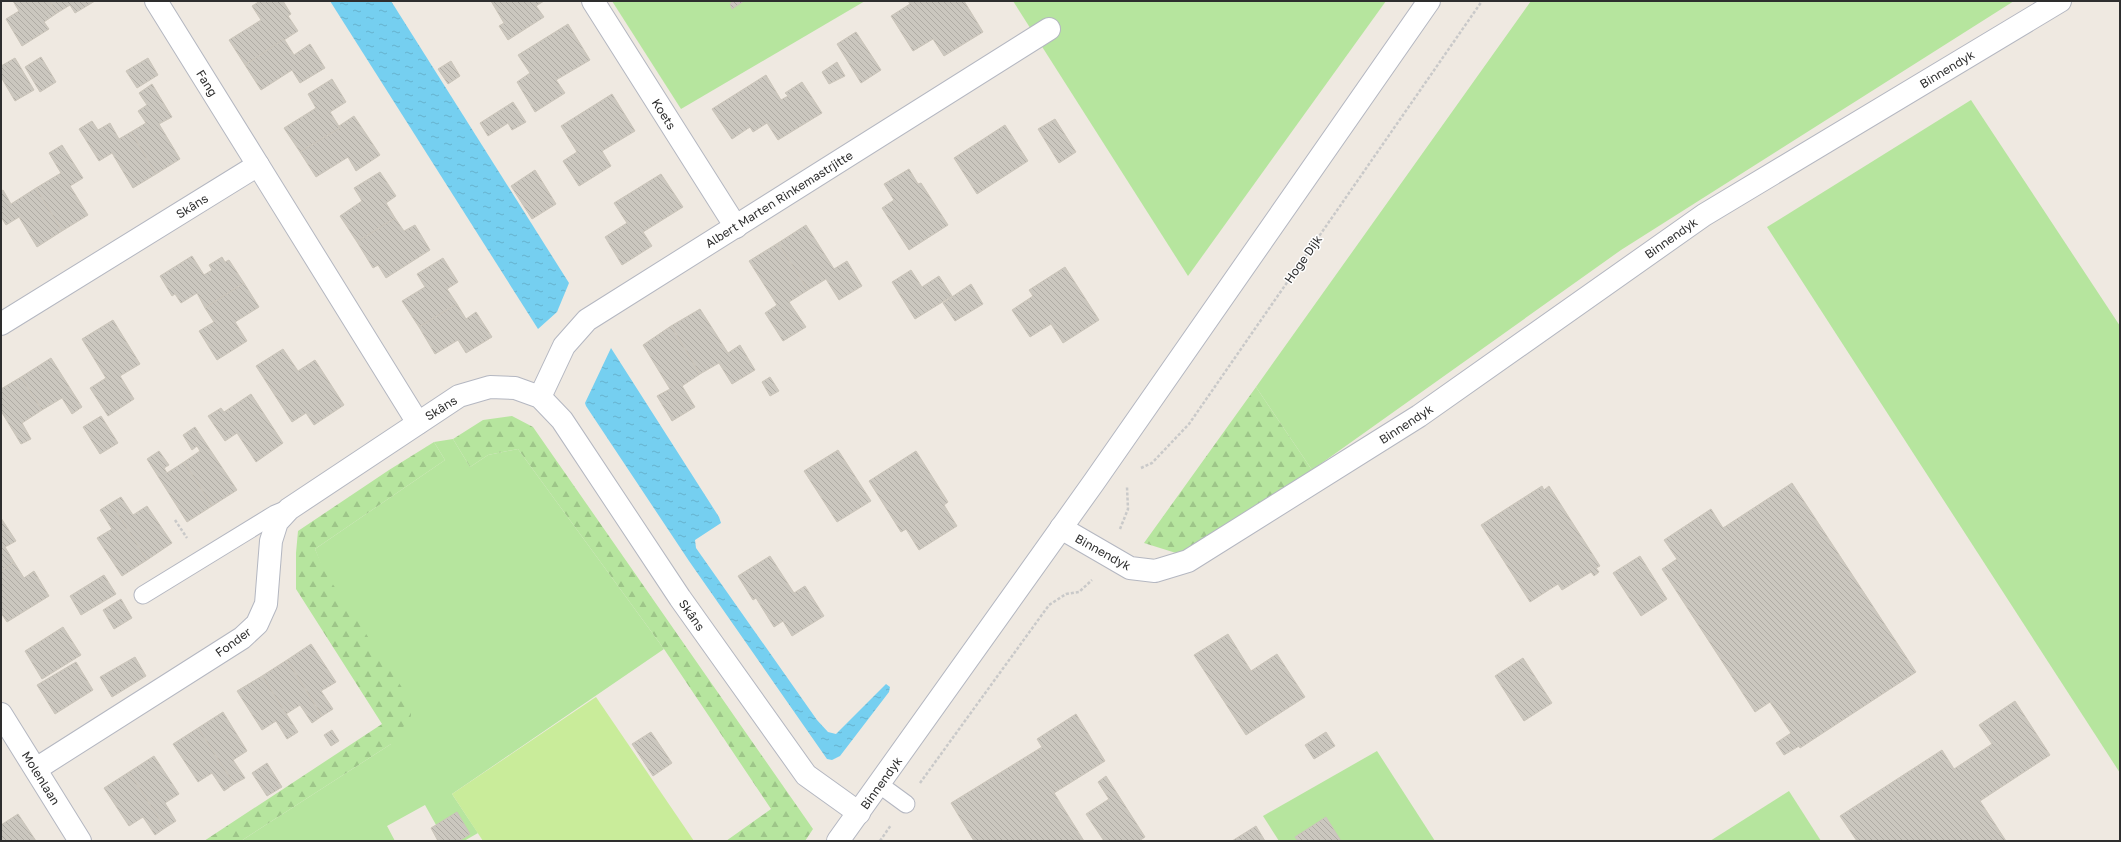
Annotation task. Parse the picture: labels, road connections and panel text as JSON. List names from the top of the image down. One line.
{"streets":{"street":["Binnendyk","Fang","Koets","Albert Marten Rinkemastrjitte","Skâns","Fonder","Molenlaan"],"path":["Hoge Dijk"]},"crossings":[["Binnendyk","Skâns"],["Fang","Skâns"],["Koets","Albert Marten Rinkemastrjitte"],["Albert Marten Rinkemastrjitte","Skâns"],["Skâns","Fonder"],["Fonder","Molenlaan"]]}
